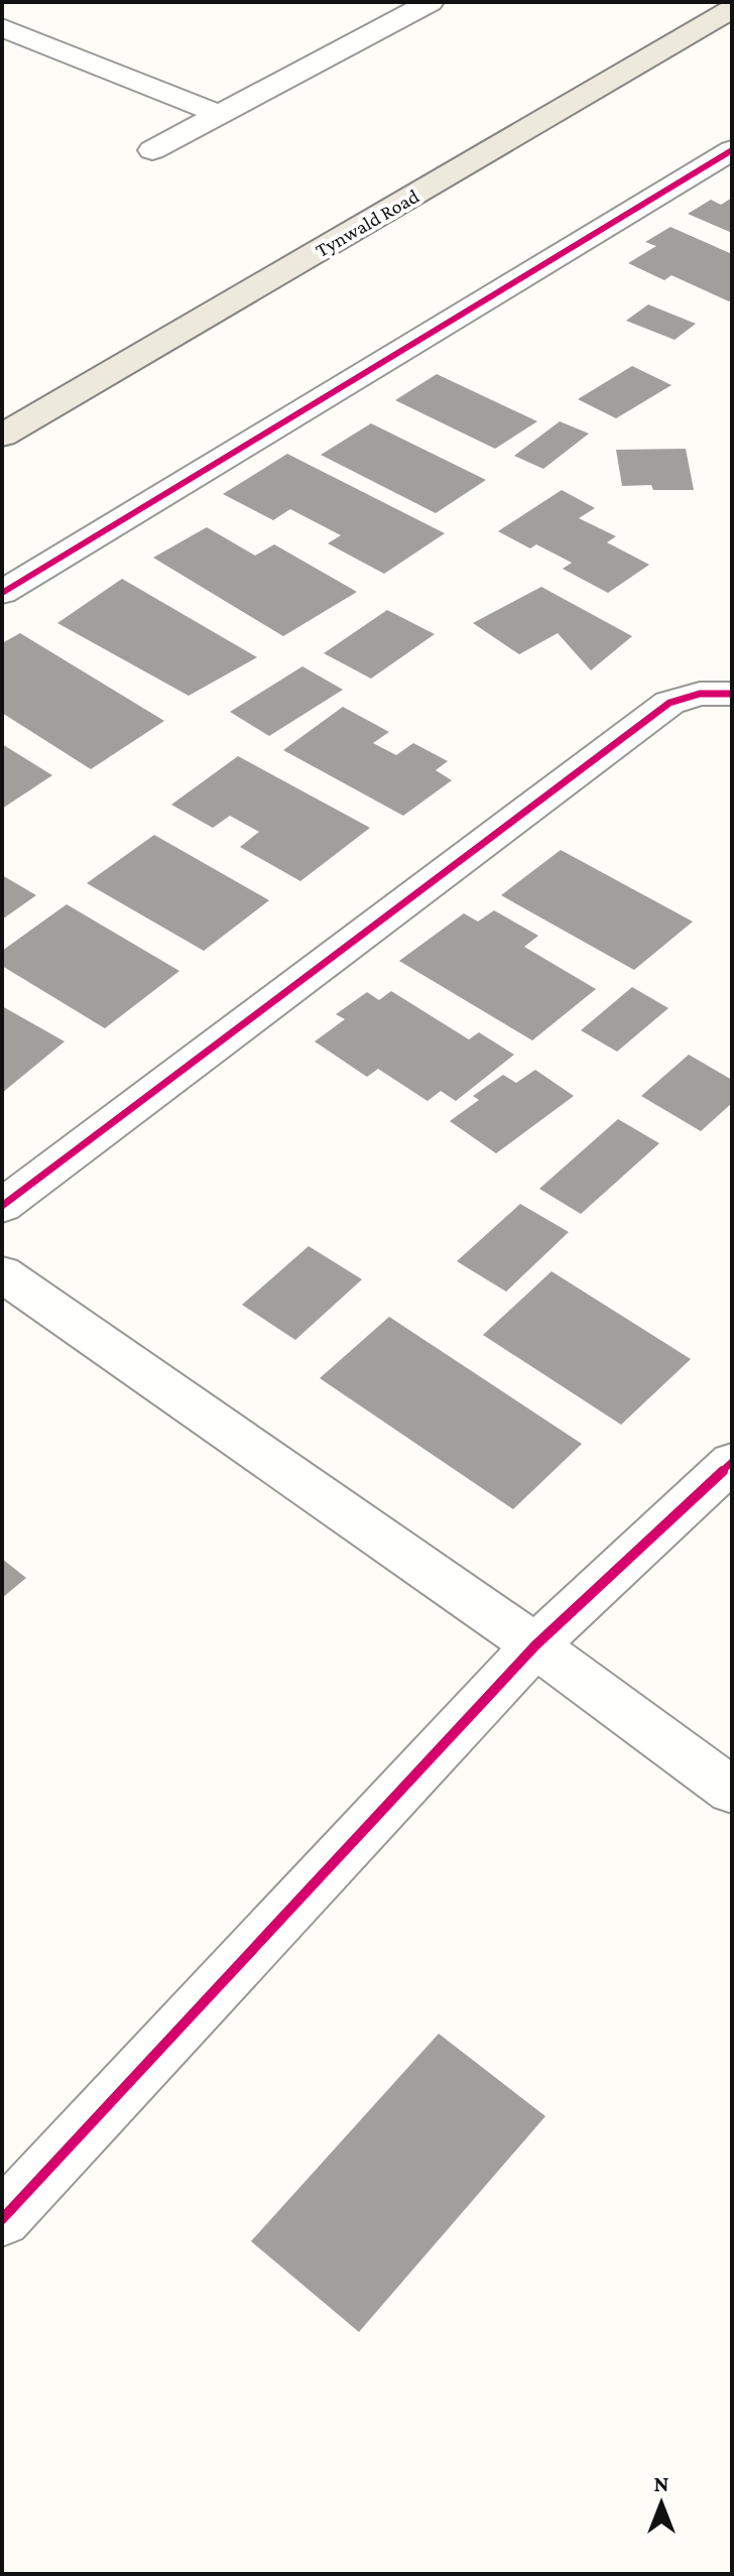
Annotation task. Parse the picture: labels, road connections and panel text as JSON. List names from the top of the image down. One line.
{"streets":{"main road":["Tynwald Road"]},"north":"top"}
